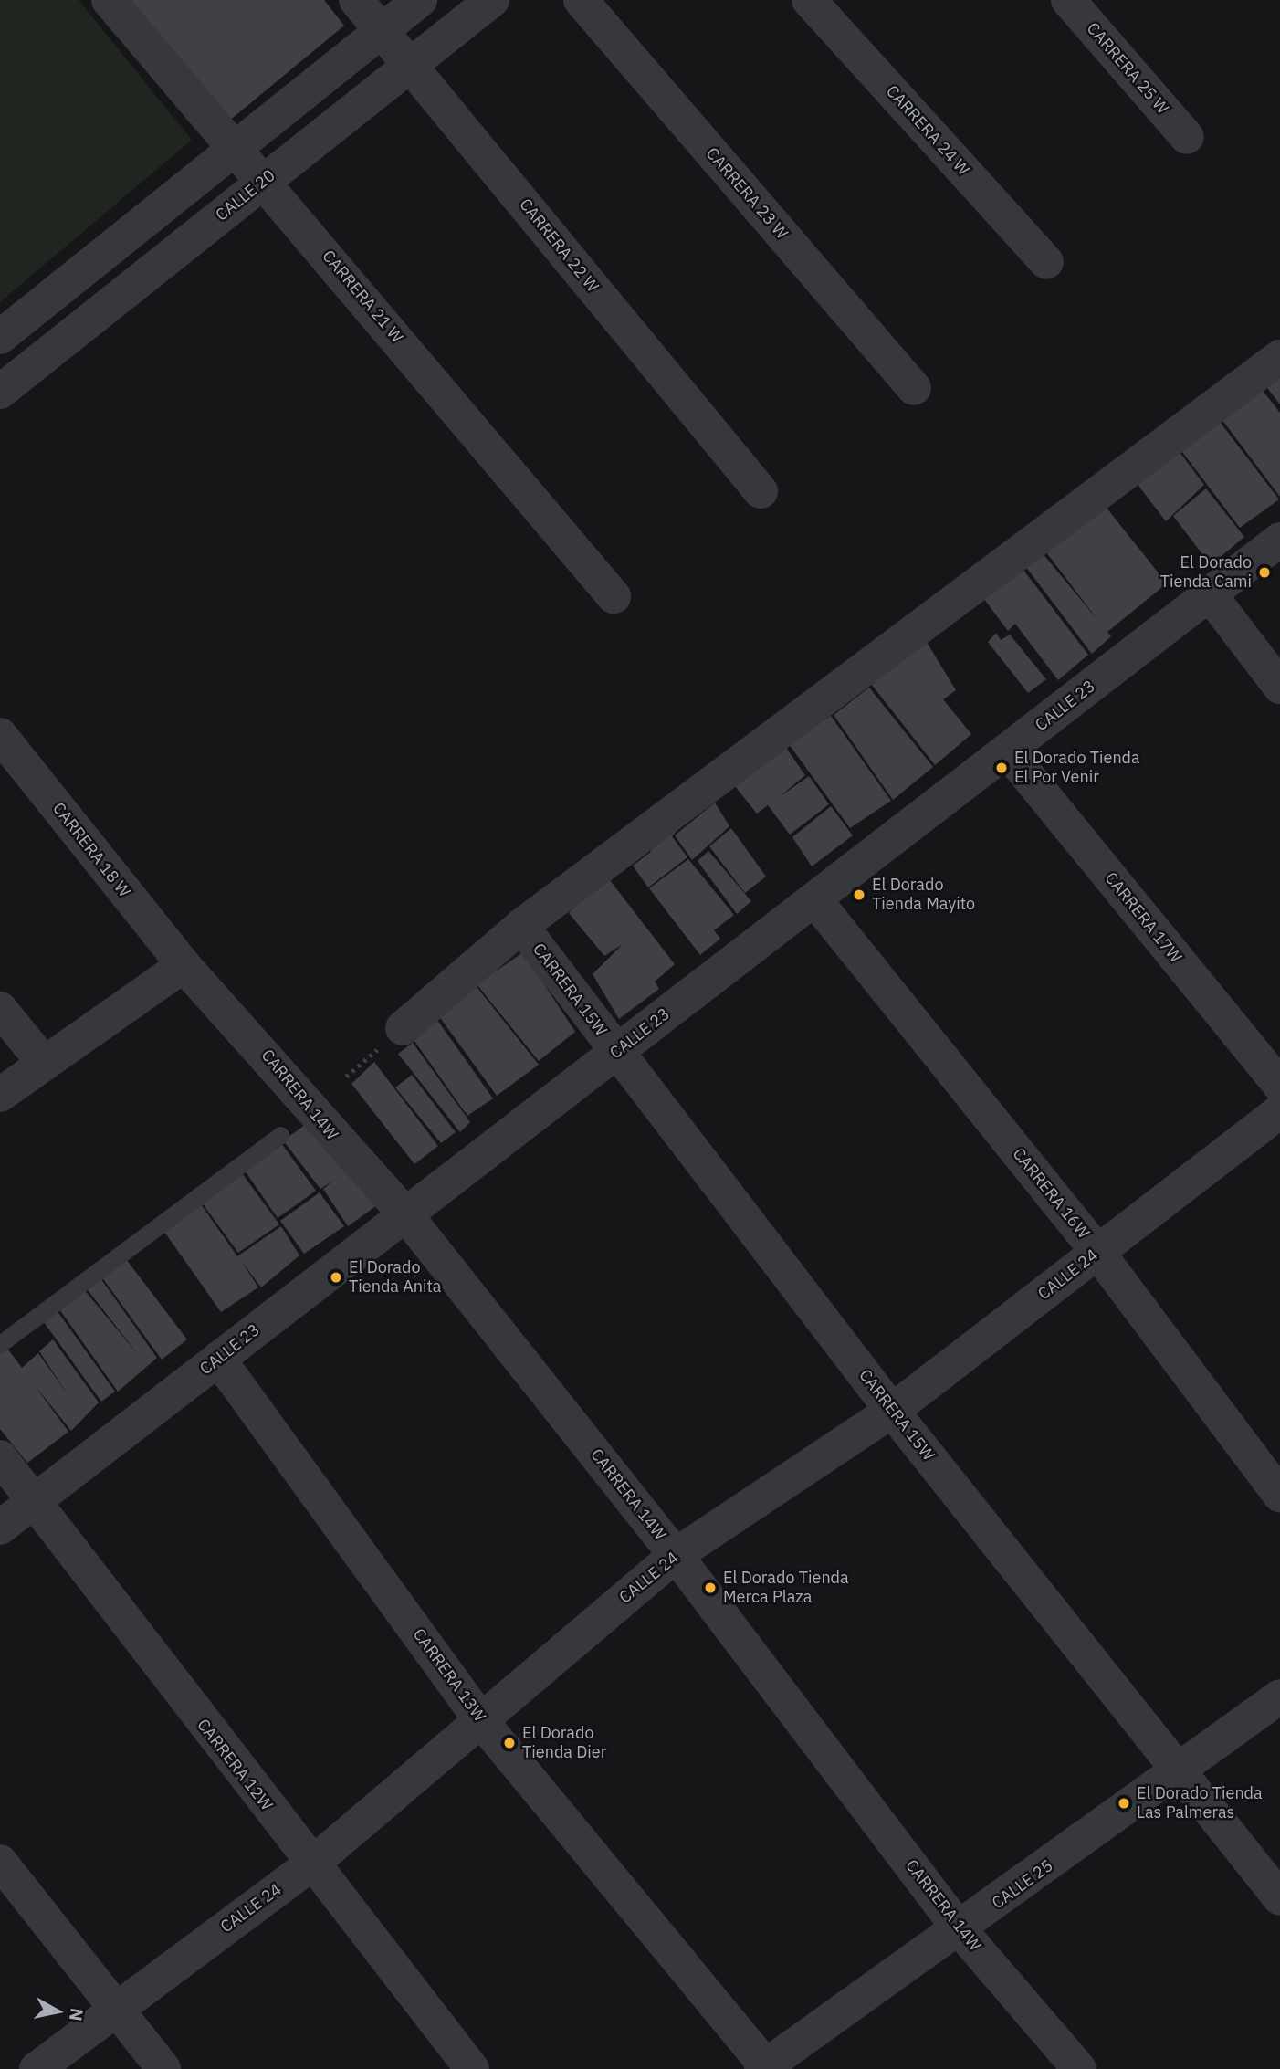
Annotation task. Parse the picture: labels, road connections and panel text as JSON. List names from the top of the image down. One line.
{"streets":{"street":["CARRERA 25 W","CARRERA 24 W","CARRERA 23 W","CALLE 20","CARRERA 22 W","CARRERA 21 W","CALLE 23","CARRERA 18 W","CARRERA 17W","CARRERA 15W","CARRERA 14W","CARRERA 16W","CALLE 24","CARRERA 13W","CARRERA 12W","CALLE 25"]},"crossings":[["CALLE 20","CARRERA 22 W"],["CALLE 20","CARRERA 21 W"],["CALLE 23","CARRERA 17W"],["CALLE 23","CARRERA 15W"],["CALLE 23","CARRERA 14W"],["CALLE 23","CARRERA 16W"],["CALLE 23","CARRERA 13W"],["CALLE 23","CARRERA 12W"],["CARRERA 18 W","CARRERA 14W"],["CARRERA 15W","CALLE 24"],["CARRERA 15W","CALLE 25"],["CARRERA 14W","CALLE 24"],["CARRERA 14W","CALLE 25"],["CARRERA 16W","CALLE 24"],["CALLE 24","CARRERA 13W"],["CALLE 24","CARRERA 12W"],["CARRERA 13W","CALLE 25"]],"places":["El Dorado Tienda Cami","El Dorado Tienda El Por Venir","El Dorado Tienda Mayito","El Dorado Tienda Anita","El Dorado Tienda Merca Plaza","El Dorado Tienda Dier","El Dorado Tienda Las Palmeras"],"north":"right"}
